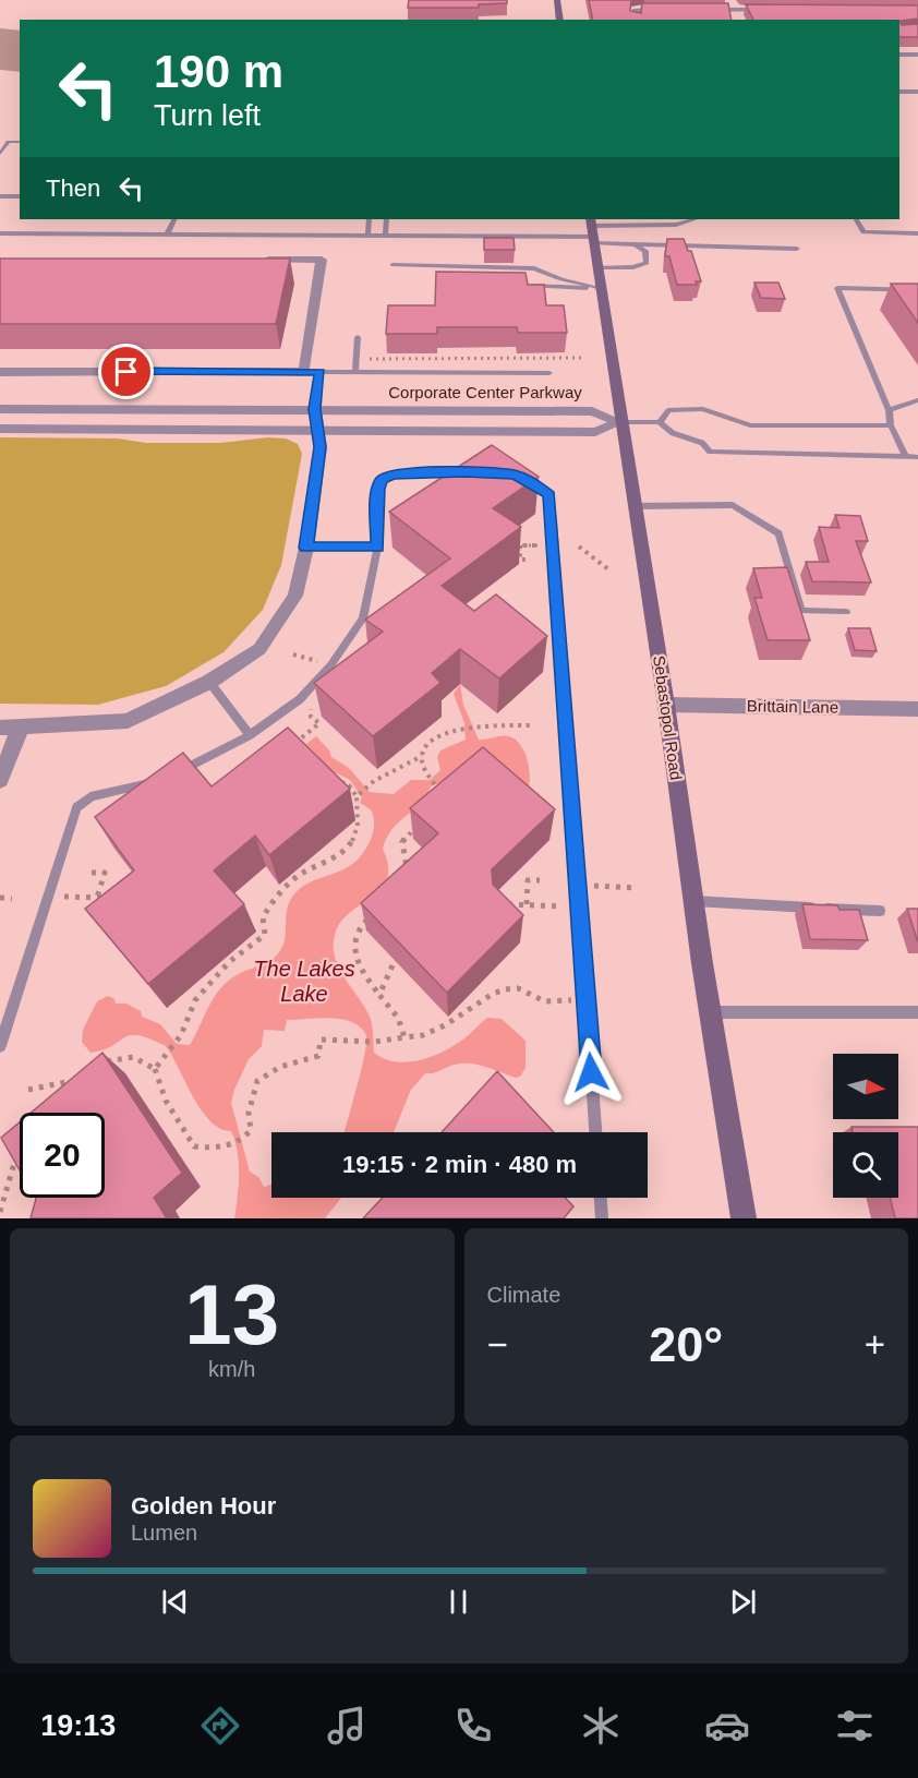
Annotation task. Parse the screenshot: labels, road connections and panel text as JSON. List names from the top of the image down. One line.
{"streets":{"main road":["Sebastopol Road"],"street":["Corporate Center Parkway","Brittain Lane"]},"crossings":[["Corporate Center Parkway","Sebastopol Road"],["Brittain Lane","Sebastopol Road"]],"water":["The Lakes Lake"],"north":"right","page":{"turn":["190 m","Turn left"],"then":"Then","limit":"20","trip":"19:15 · 2 min · 480 m","tile":[["13","km/h"],"Climate"],"heat":["−","20°","+"],"song":["Golden Hour","Lumen"],"tabs":"19:13"}}
